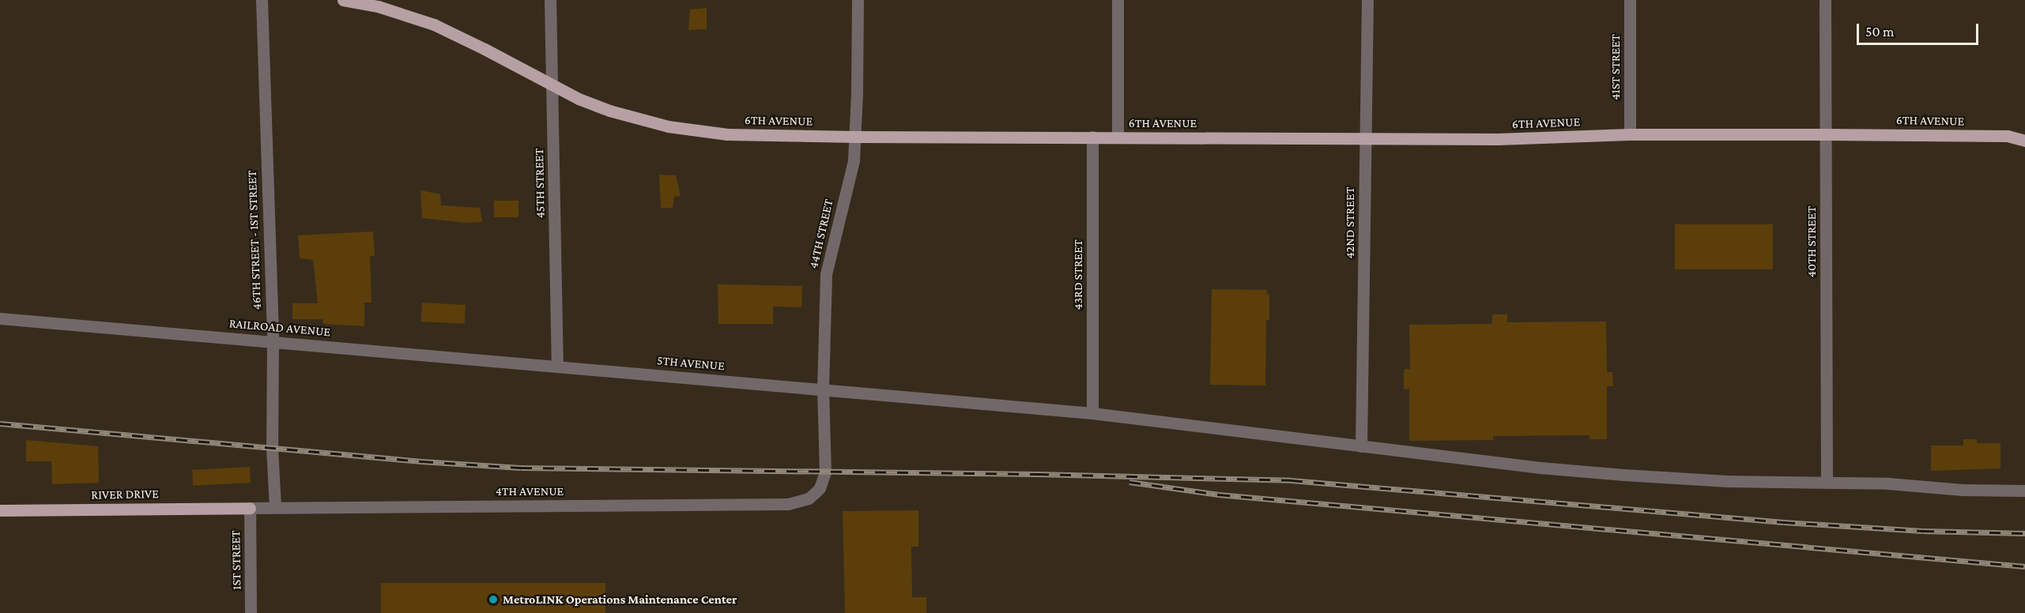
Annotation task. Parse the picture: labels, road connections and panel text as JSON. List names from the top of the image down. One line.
{"streets":{"main road":["6TH AVENUE","RIVER DRIVE"],"street":["41ST STREET","45TH STREET","42ND STREET","44TH STREET","46TH STREET - 1ST STREET","40TH STREET","43RD STREET","RAILROAD AVENUE","5TH AVENUE","4TH AVENUE","1ST STREET"]},"crossings":[["41ST STREET","6TH AVENUE"],["6TH AVENUE","45TH STREET"],["6TH AVENUE","42ND STREET"],["6TH AVENUE","44TH STREET"],["6TH AVENUE","40TH STREET"],["6TH AVENUE","43RD STREET"],["45TH STREET","RAILROAD AVENUE"],["45TH STREET","5TH AVENUE"],["42ND STREET","5TH AVENUE"],["44TH STREET","5TH AVENUE"],["44TH STREET","4TH AVENUE"],["46TH STREET - 1ST STREET","RAILROAD AVENUE"],["46TH STREET - 1ST STREET","4TH AVENUE"],["40TH STREET","5TH AVENUE"],["43RD STREET","5TH AVENUE"],["RAILROAD AVENUE","5TH AVENUE"],["4TH AVENUE","RIVER DRIVE"],["4TH AVENUE","1ST STREET"],["RIVER DRIVE","1ST STREET"]],"places":["MetroLINK Operations Maintenance Center"],"scale_bar":"50 m"}
